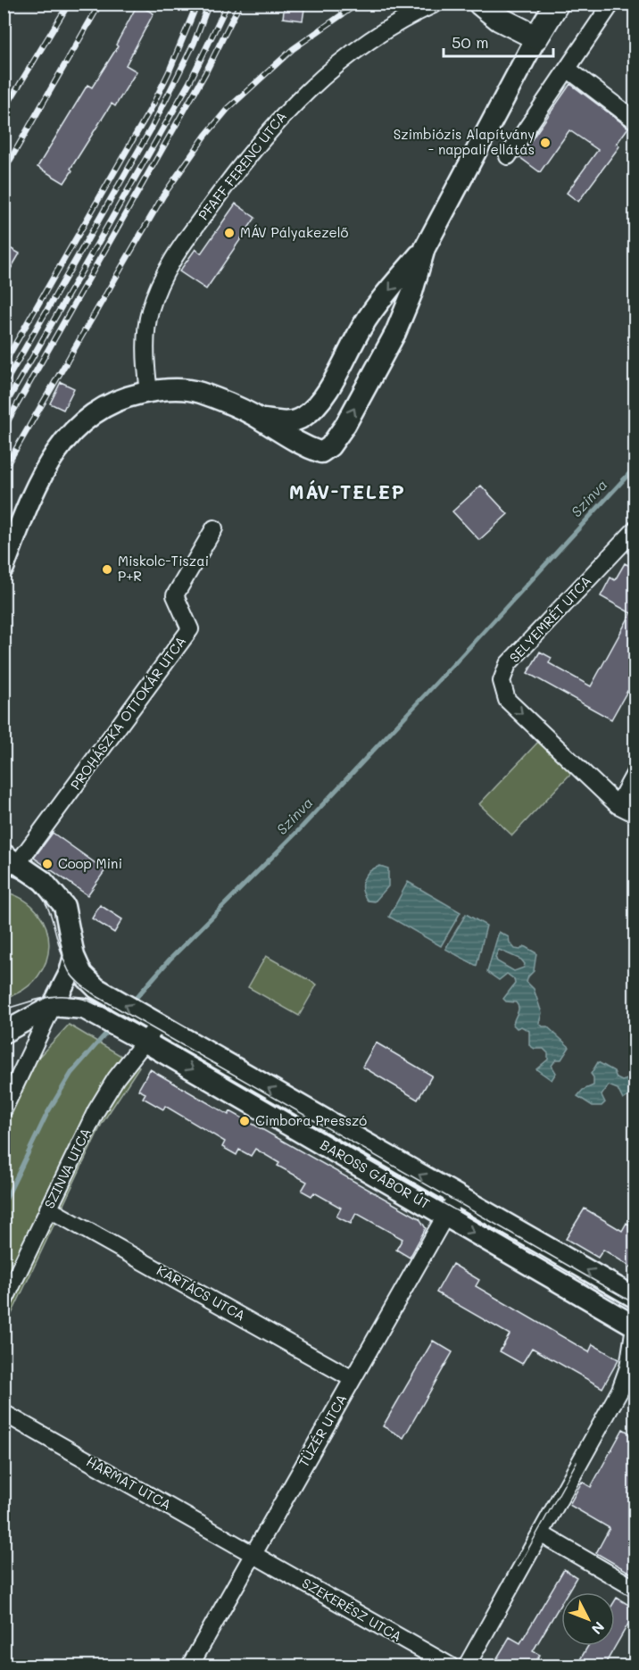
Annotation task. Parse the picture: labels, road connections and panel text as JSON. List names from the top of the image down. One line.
{"streets":{"street":["PFAFF FERENC UTCA","SELYEMRÉT UTCA","PROHÁSZKA OTTOKÁR UTCA","SZINVA UTCA","BAROSS GÁBOR ÚT","KARTÁCS UTCA","TÜZÉR UTCA","HARMAT UTCA","SZEKERÉSZ UTCA"]},"crossings":[["SZINVA UTCA","BAROSS GÁBOR ÚT"],["SZINVA UTCA","KARTÁCS UTCA"],["BAROSS GÁBOR ÚT","TÜZÉR UTCA"],["KARTÁCS UTCA","TÜZÉR UTCA"],["TÜZÉR UTCA","HARMAT UTCA"],["TÜZÉR UTCA","SZEKERÉSZ UTCA"],["HARMAT UTCA","SZEKERÉSZ UTCA"]],"districts":["MÁV-TELEP"],"water":["Szinva"],"places":["Szimbiózis Alapítvány - nappali ellátás","MÁV Pályakezelő","Miskolc-Tiszai P+R","Coop Mini","Cimbora Presszó"],"scale_bar":"50 m","north":"bottom right"}
